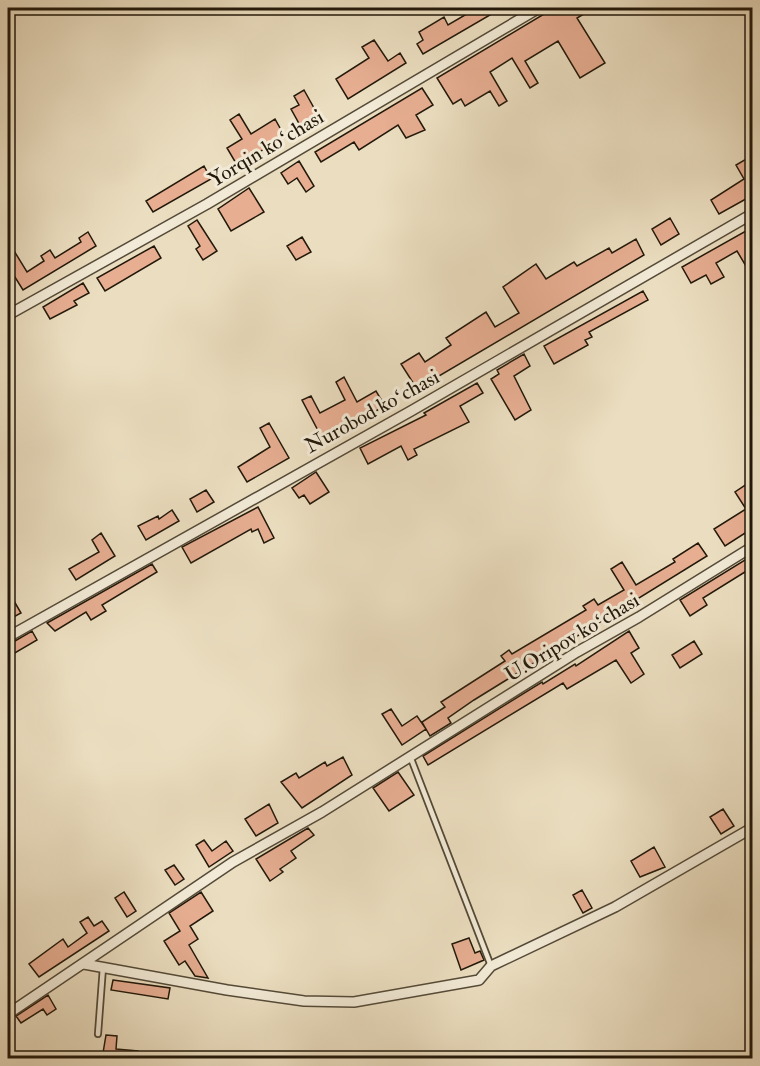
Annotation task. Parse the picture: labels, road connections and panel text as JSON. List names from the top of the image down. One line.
{"streets":{"street":["Yorqin koʻchasi","Nurobod koʻchasi","U.Oripov koʻchasi"]}}
